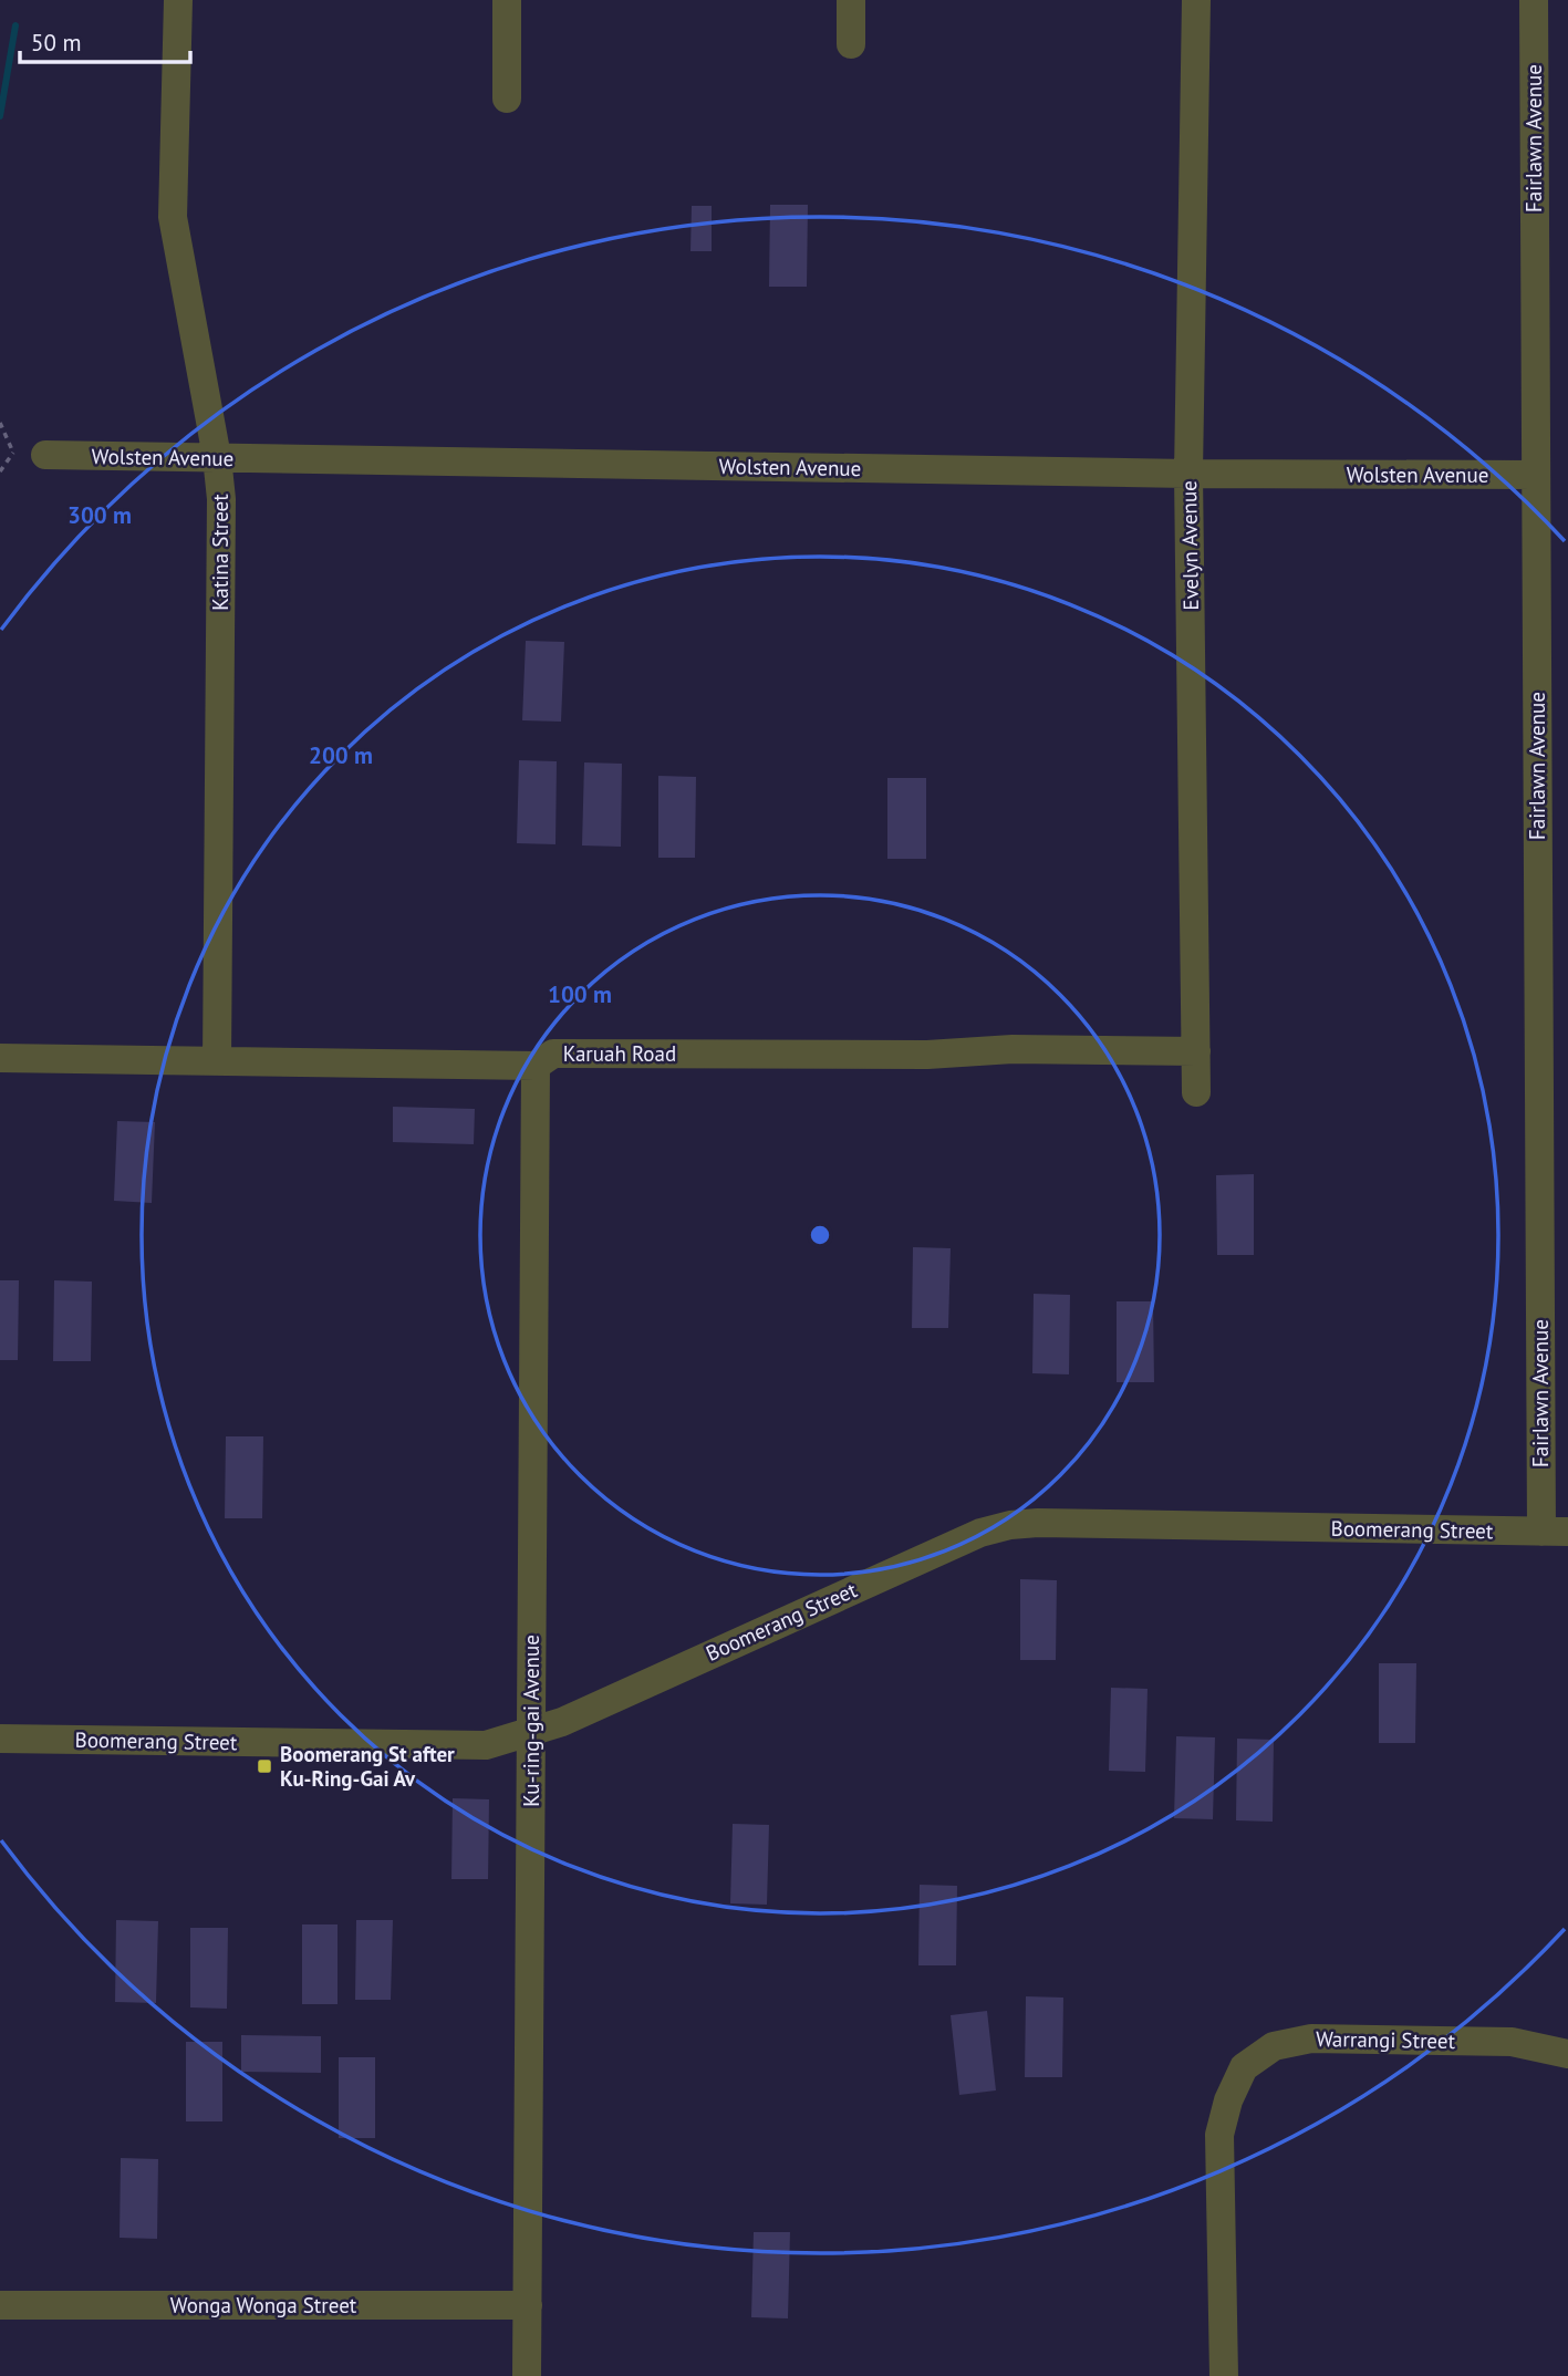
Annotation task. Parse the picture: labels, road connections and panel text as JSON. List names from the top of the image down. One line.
{"streets":{"street":["Fairlawn Avenue","Wolsten Avenue","Evelyn Avenue","Katina Street","Karuah Road","Boomerang Street","Ku-ring-gai Avenue","Warrangi Street","Wonga Wonga Street"]},"crossings":[["Fairlawn Avenue","Wolsten Avenue"],["Fairlawn Avenue","Boomerang Street"],["Wolsten Avenue","Evelyn Avenue"],["Wolsten Avenue","Katina Street"],["Evelyn Avenue","Karuah Road"],["Katina Street","Karuah Road"],["Karuah Road","Ku-ring-gai Avenue"],["Boomerang Street","Ku-ring-gai Avenue"],["Ku-ring-gai Avenue","Wonga Wonga Street"]],"places":{"transit":["Boomerang St after Ku-Ring-Gai Av"]},"scale_bar":"50 m","rings":["300 m","200 m","100 m"]}
